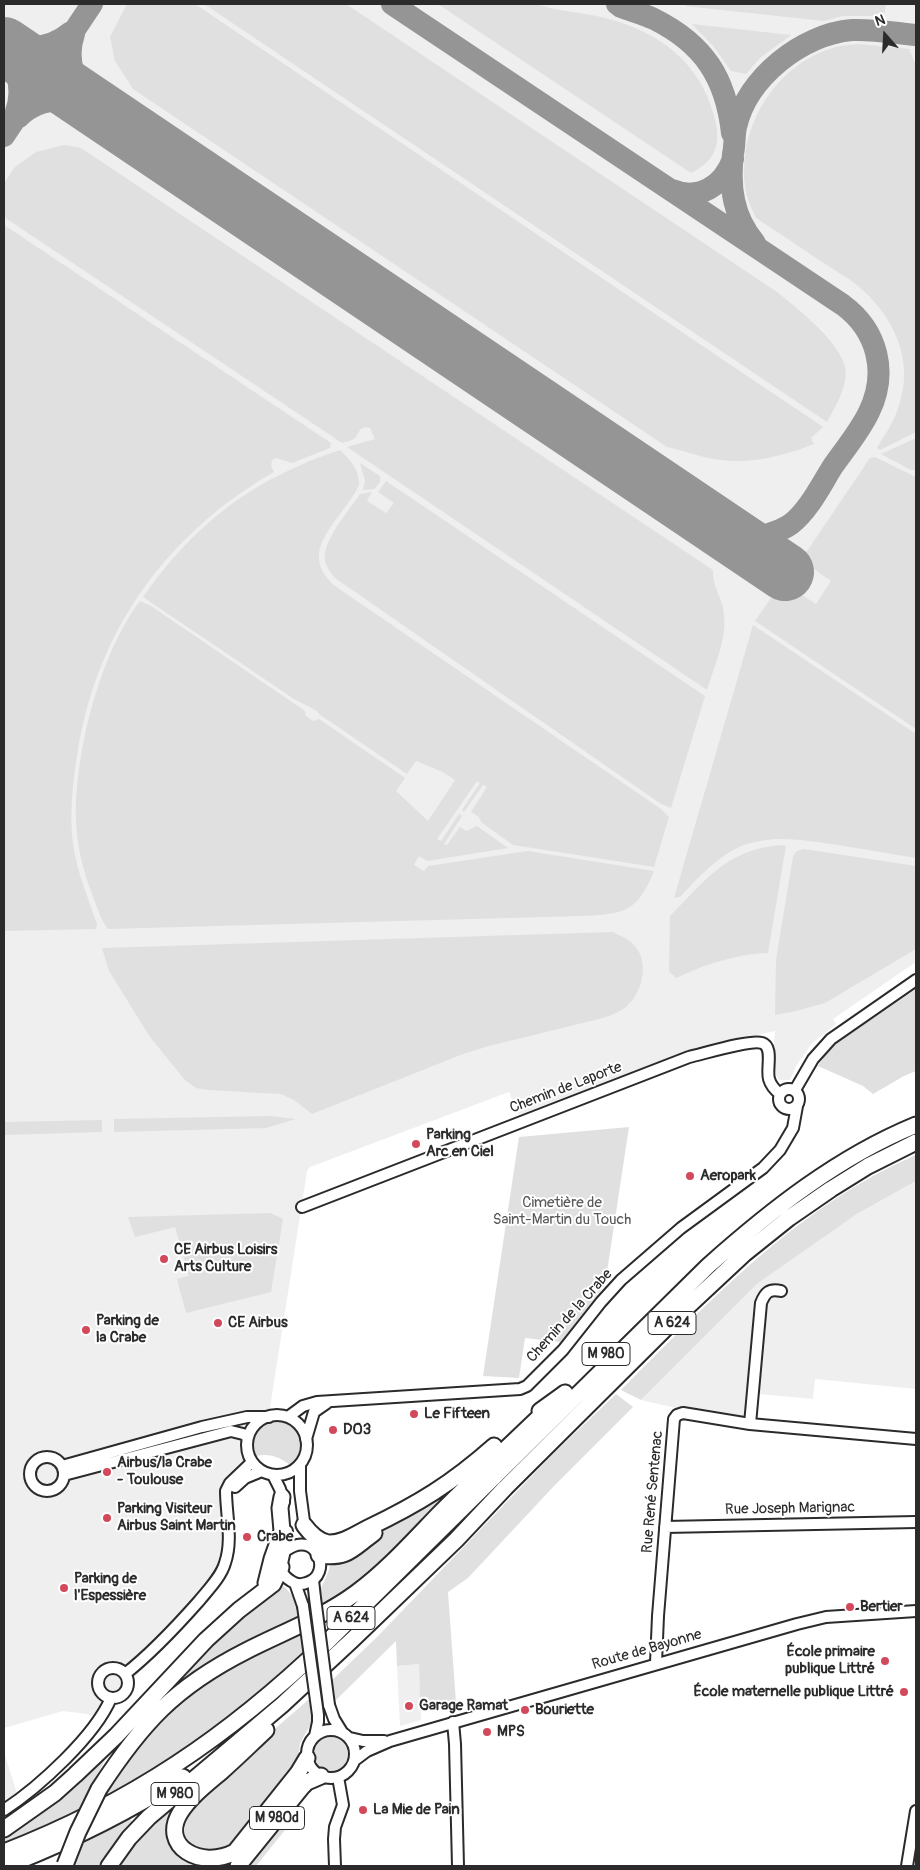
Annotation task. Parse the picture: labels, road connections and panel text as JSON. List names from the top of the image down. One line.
{"streets":{"highway":["A 624","M 980","M 980d"],"street":["Chemin de Laporte","Chemin de la Crabe","Rue René Sentenac","Rue Joseph Marignac","Route de Bayonne"]},"crossings":[["Chemin de Laporte","Chemin de la Crabe"],["A 624","M 980"],["Rue René Sentenac","Rue Joseph Marignac"],["Rue René Sentenac","Route de Bayonne"],["Route de Bayonne","M 980d"]],"parks":["Cimetière de Saint-Martin du Touch"],"places":["Parking Arc en Ciel","Aeropark","CE Airbus Loisirs Arts Culture","CE Airbus","Parking de la Crabe","Le Fifteen","D03","Airbus/la Crabe - Toulouse","Parking Visiteur Airbus Saint Martin","Crabe","Parking de l'Espessière","Bertier","École primaire publique Littré","École maternelle publique Littré","Garage Ramat","Bouriette","MPS","La Mie de Pain"],"north":"top"}
